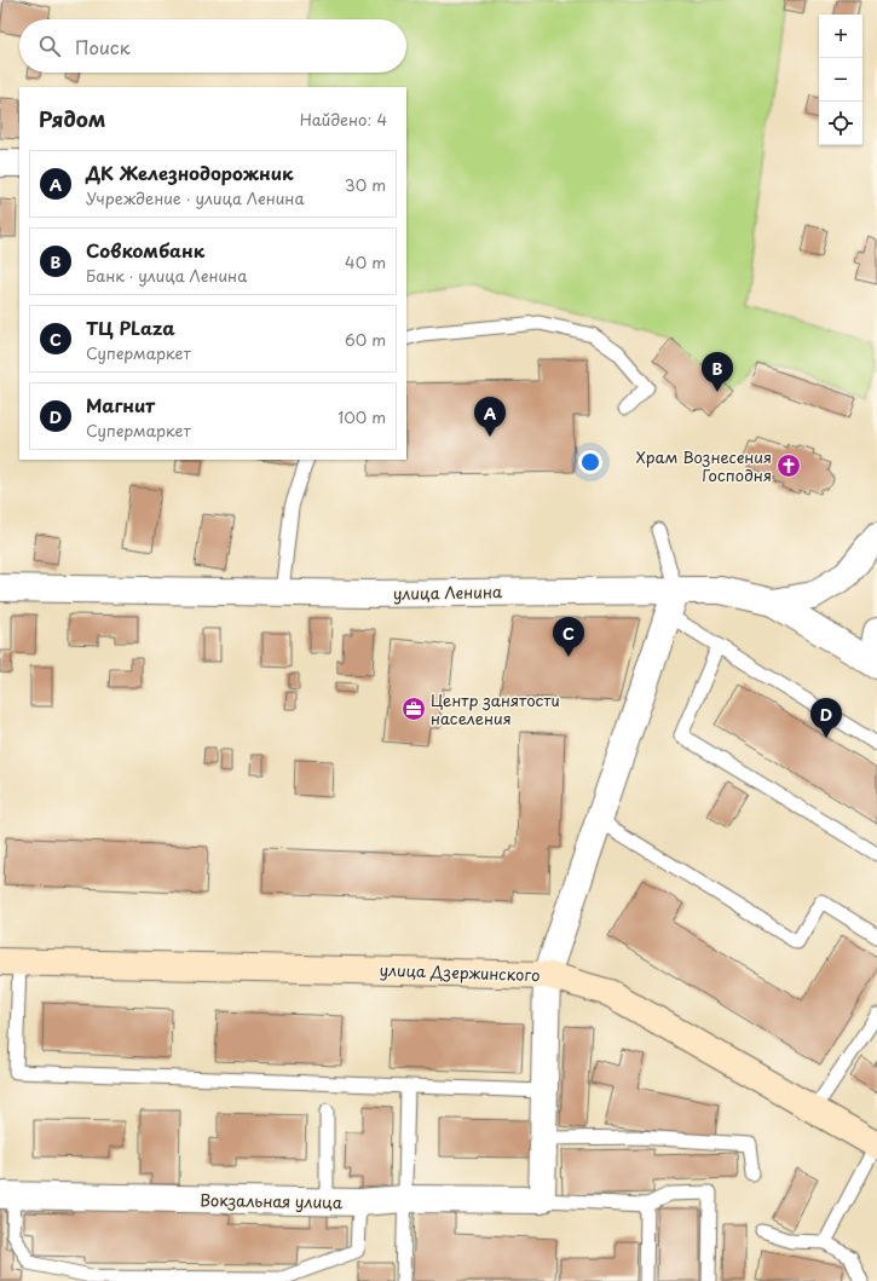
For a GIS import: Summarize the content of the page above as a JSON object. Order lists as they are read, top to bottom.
{
  "streets": {
    "main road": ["улица Дзержинского"],
    "street": ["улица Ленина", "Вокзальная улица"]
  },
  "places": {
    "church": ["Храм Вознесения Господня"],
    "office": ["Центр занятости населения"]
  },
  "page": {
    "map_buttons": ["+", "−"],
    "search": "Поиск",
    "heading": ["Рядом", "Найдено: 4"],
    "list": [
      {
        "mark": "A",
        "name": "ДК Железнодорожник",
        "note": "Учреждение · улица Ленина",
        "value": "30 m"
      },
      {
        "mark": "B",
        "name": "Совкомбанк",
        "note": "Банк · улица Ленина",
        "value": "40 m"
      },
      {
        "mark": "C",
        "name": "ТЦ PLaza",
        "note": "Супермаркет",
        "value": "60 m"
      },
      {
        "mark": "D",
        "name": "Магнит",
        "note": "Супермаркет",
        "value": "100 m"
      }
    ],
    "pins": [
      "B",
      "A",
      "C",
      "D"
    ]
  }
}
